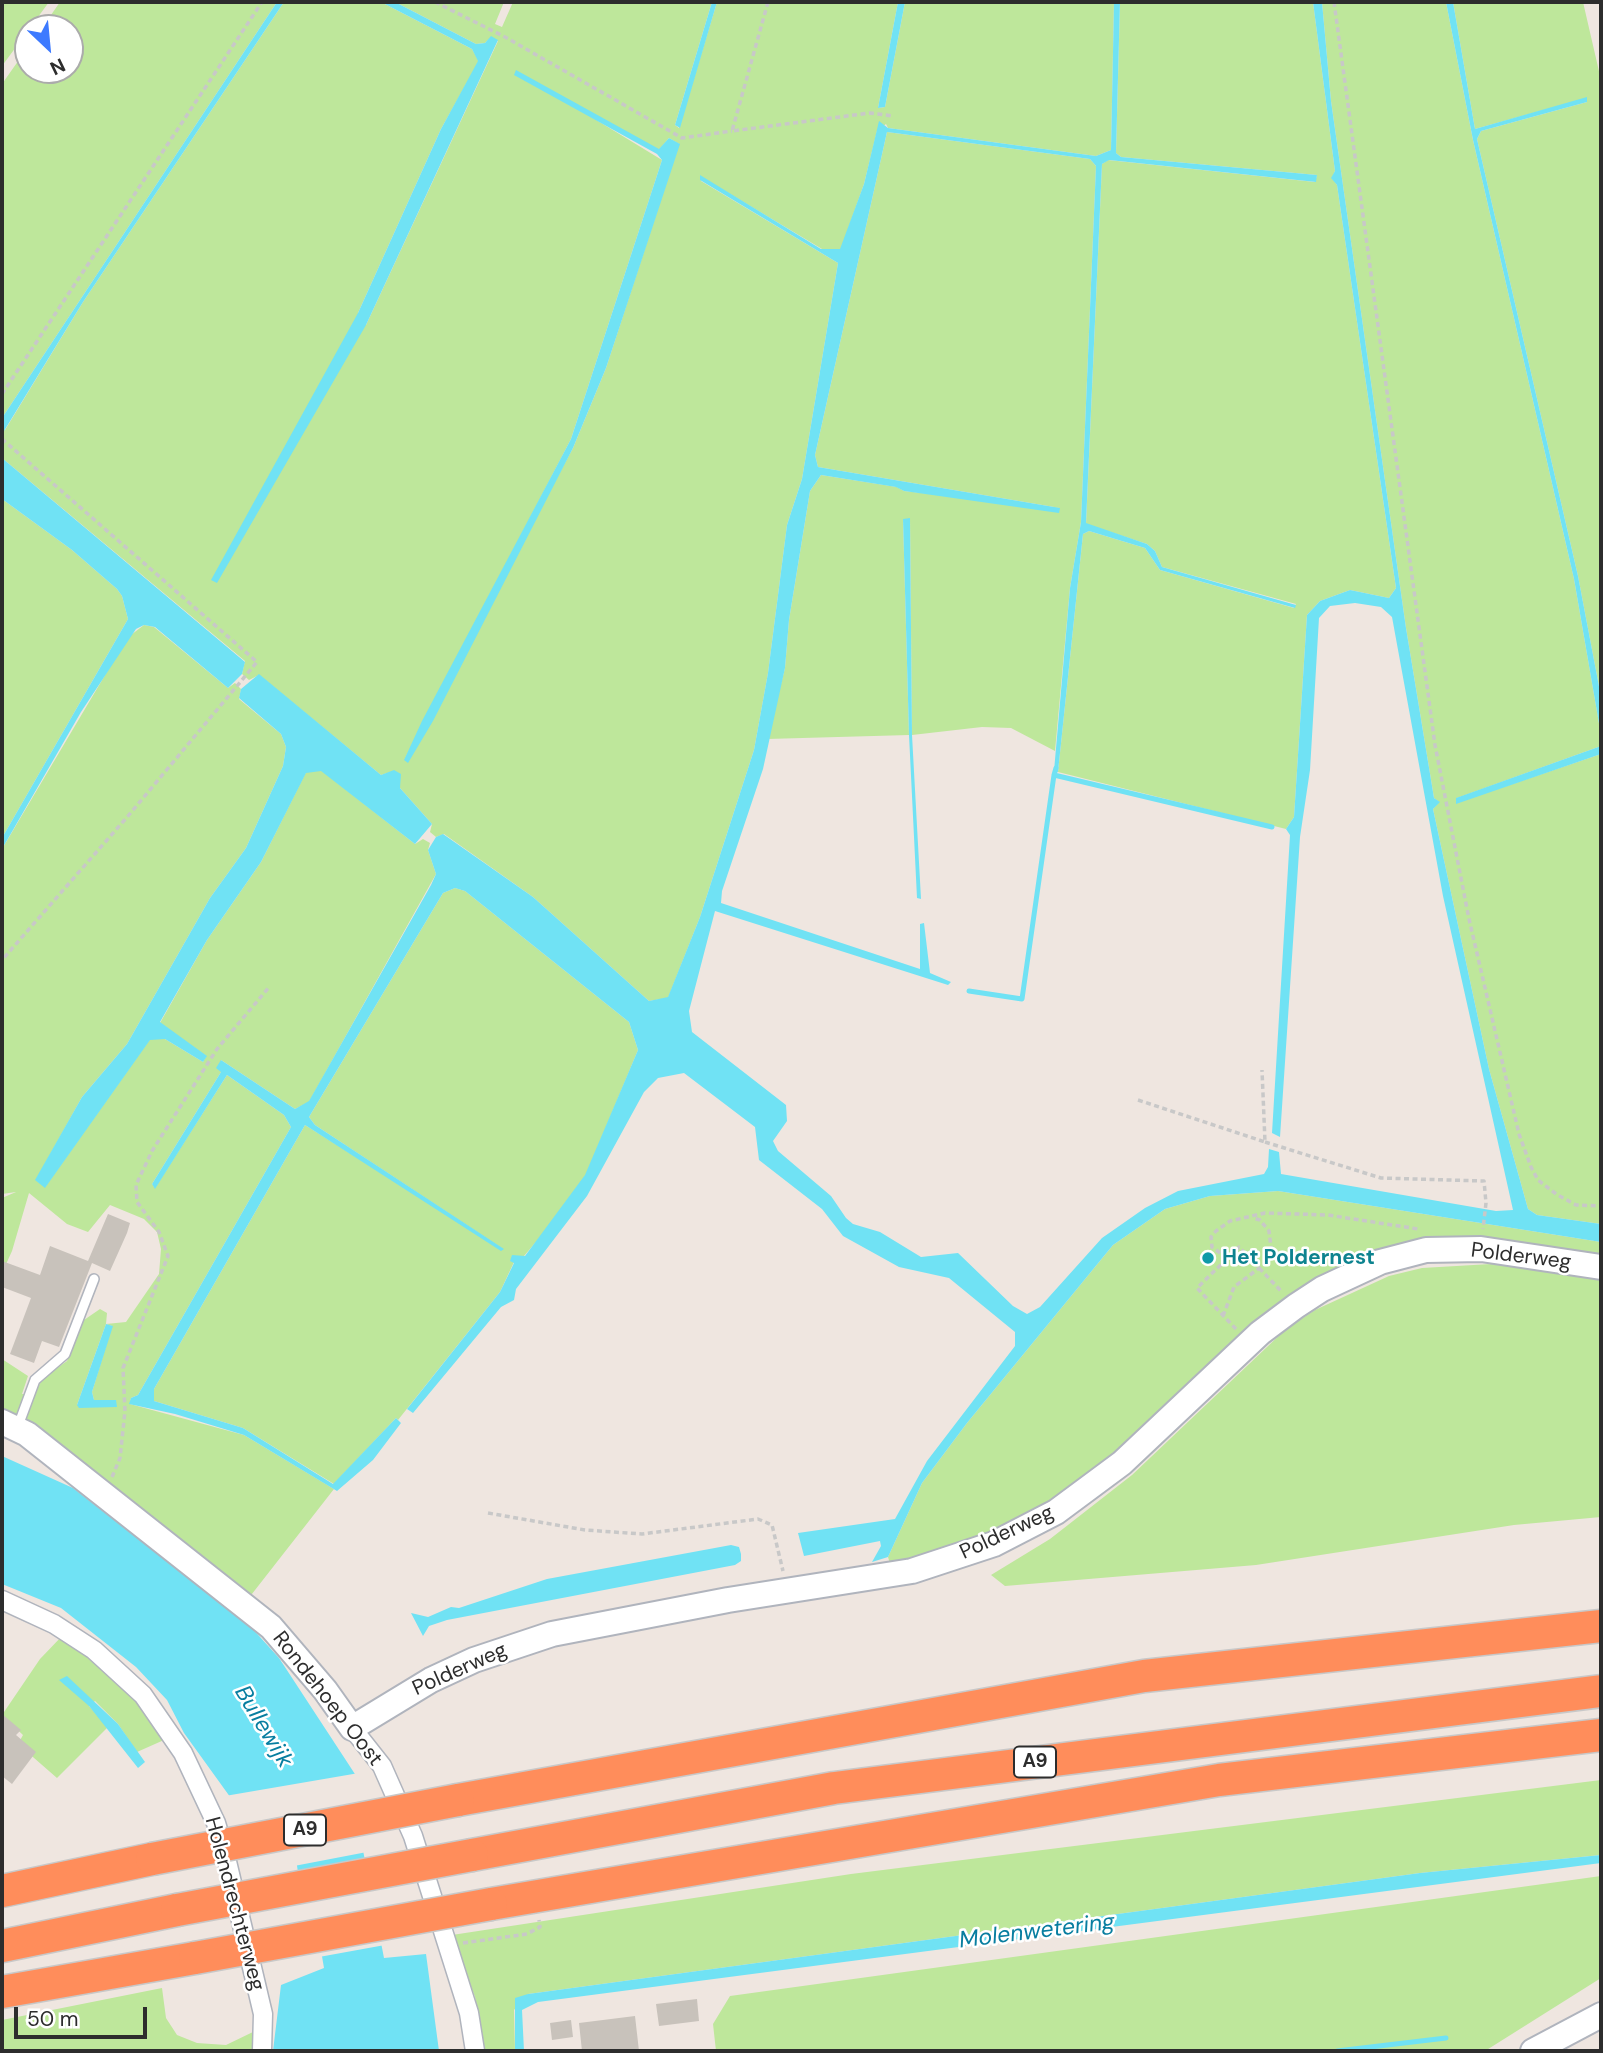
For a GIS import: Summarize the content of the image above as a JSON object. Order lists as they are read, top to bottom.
{
  "streets": {
    "highway": ["A9"],
    "street": ["Polderweg", "Rondehoep Oost", "Holendrechterweg"]
  },
  "crossings": [
    ["Polderweg", "Rondehoep Oost"]
  ],
  "water": ["Bullewijk", "Molenwetering"],
  "places": ["Het Poldernest"],
  "scale_bar": "50 m",
  "north": "bottom right"
}
